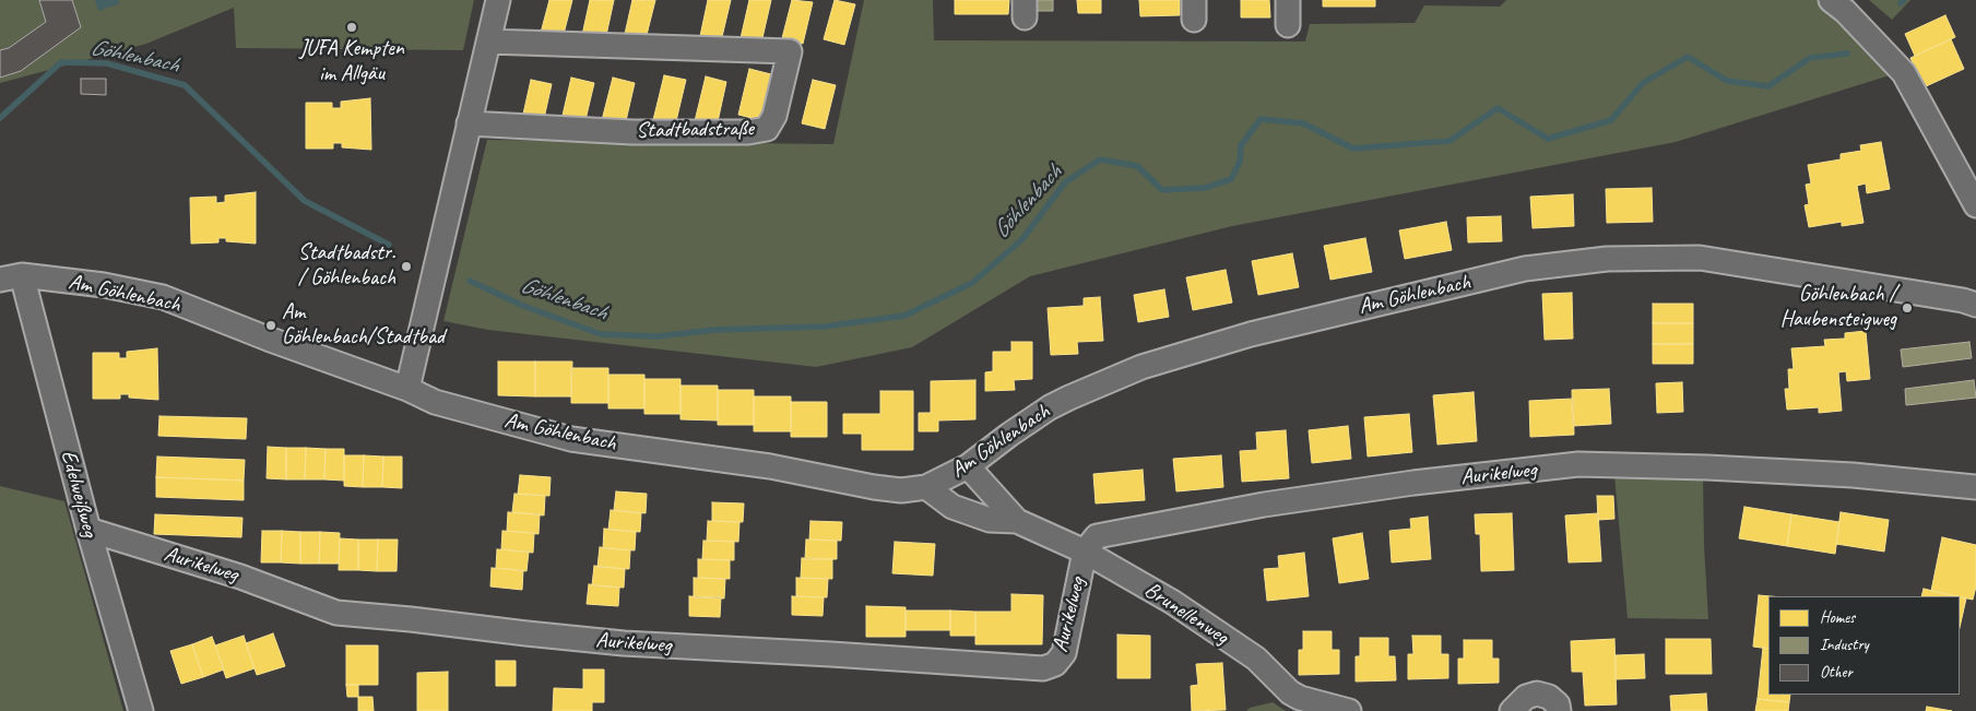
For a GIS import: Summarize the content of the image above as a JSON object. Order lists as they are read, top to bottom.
{
  "streets": {
    "street": [
      "Stadtbadstraße",
      "Am Göhlenbach",
      "Aurikelweg",
      "Edelweißweg",
      "Brunellenweg"
    ]
  },
  "crossings": [
    ["Am Göhlenbach", "Edelweißweg"],
    ["Am Göhlenbach", "Brunellenweg"],
    ["Aurikelweg", "Edelweißweg"],
    ["Aurikelweg", "Brunellenweg"]
  ],
  "water": ["Göhlenbach"],
  "places": [
    "JUFA Kempten im Allgäu",
    "Stadtbadstr. / Göhlenbach",
    "Göhlenbach / Haubensteigweg",
    "Am Göhlenbach/Stadtbad"
  ],
  "legend": ["Homes", "Industry", "Other"]
}
